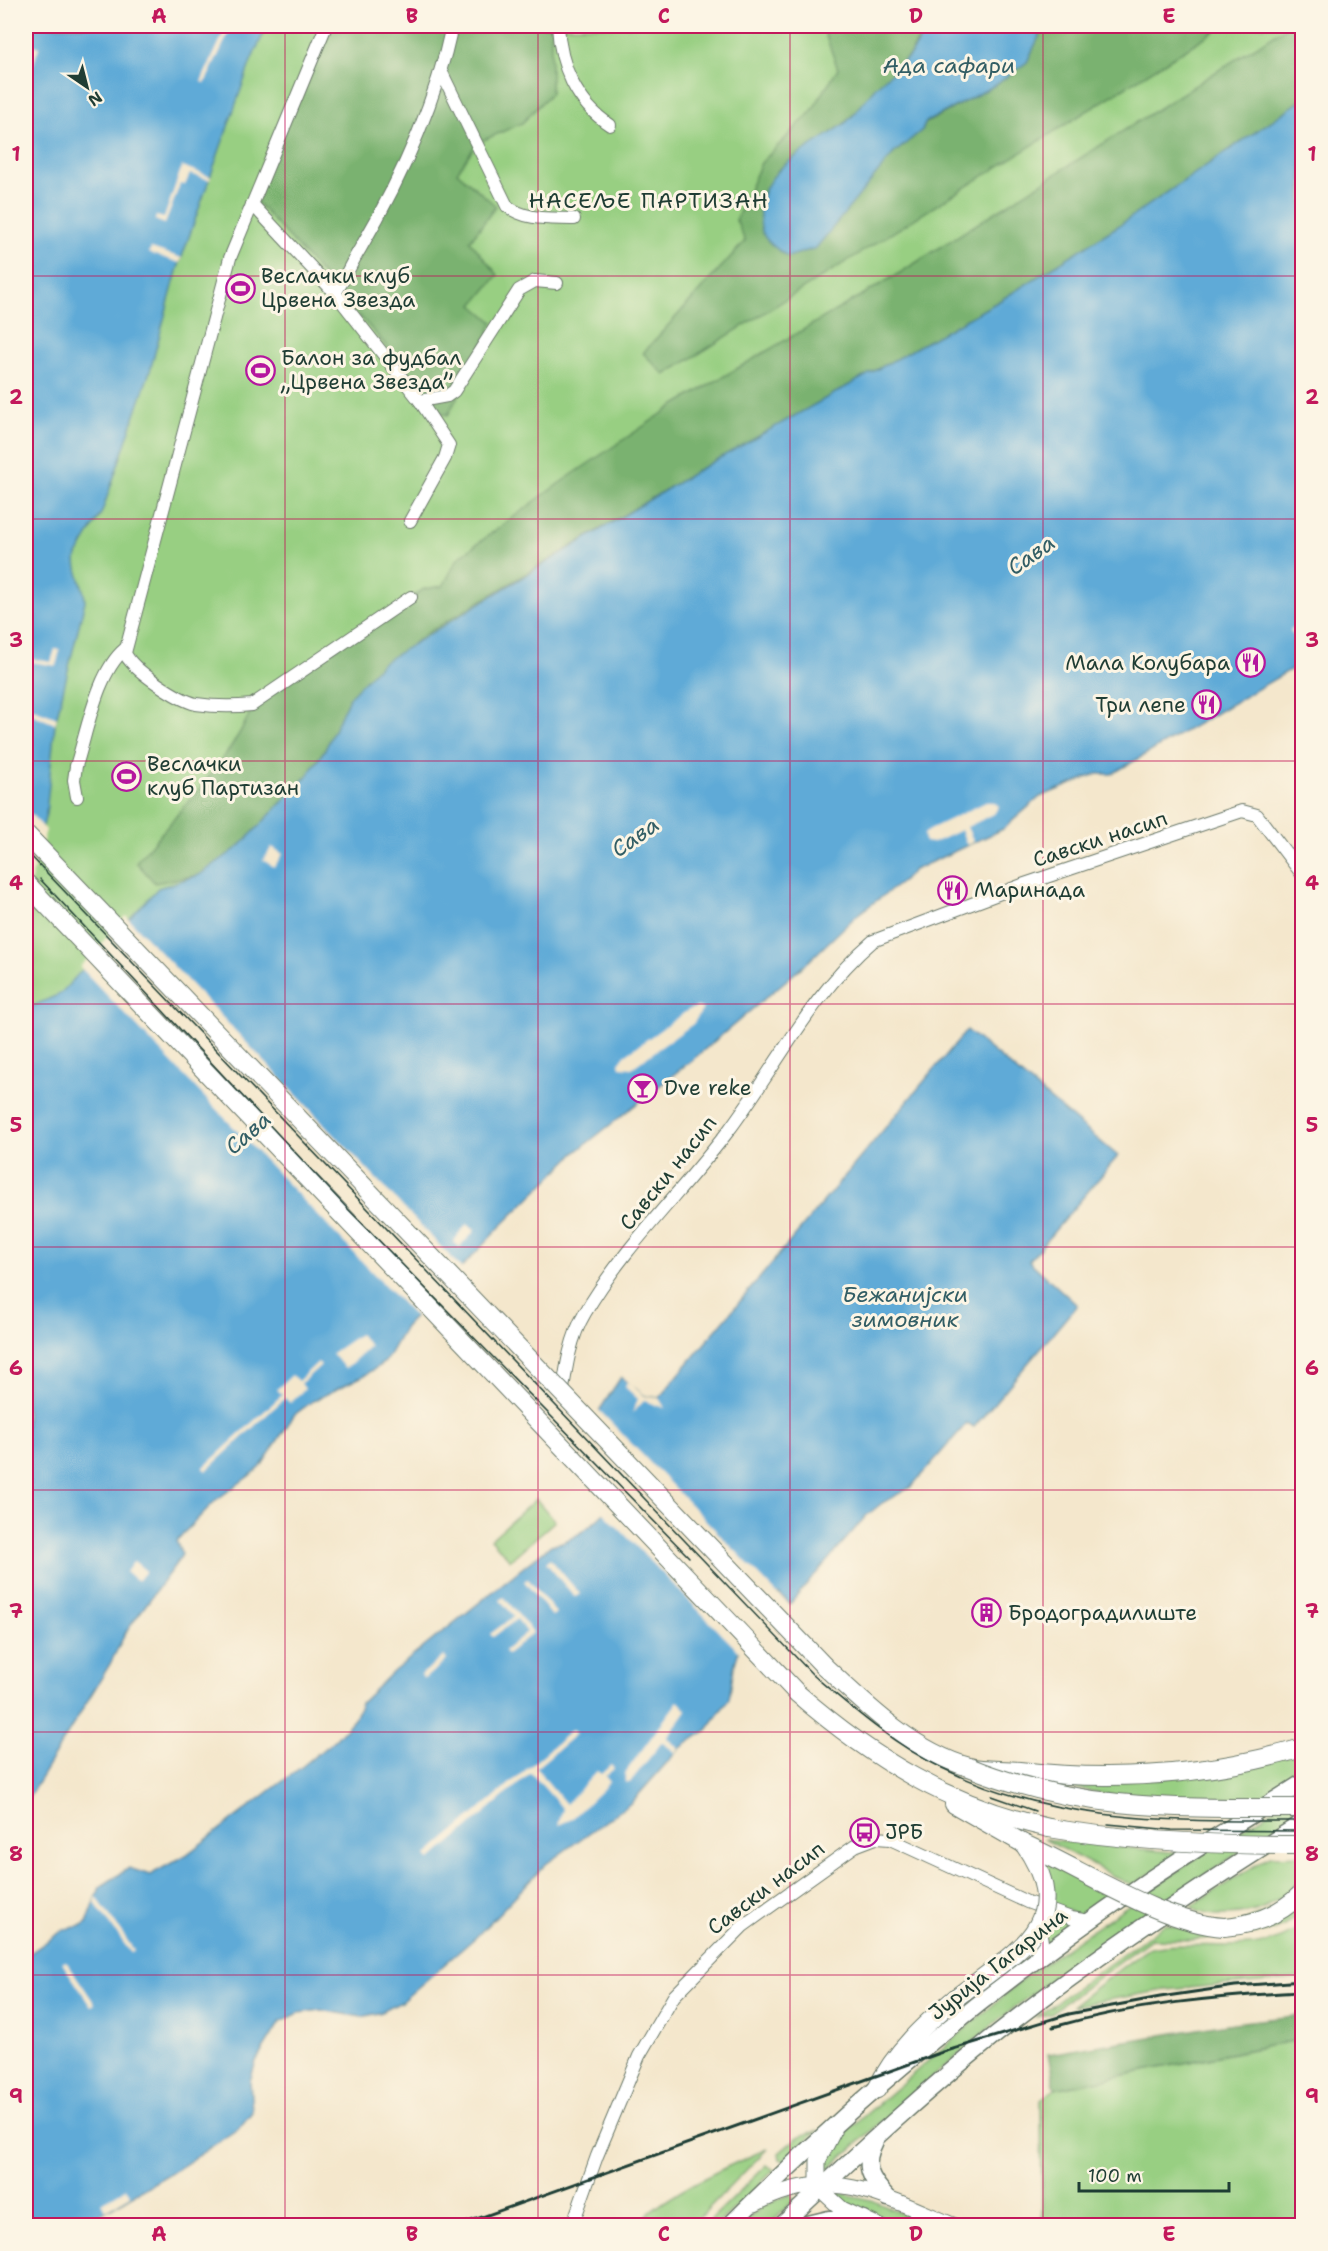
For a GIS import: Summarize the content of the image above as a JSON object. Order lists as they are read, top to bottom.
{
  "streets": {
    "main road": ["Јурија Гагарина"],
    "street": ["Савски насип"]
  },
  "crossings": [
    ["Савски насип", "Јурија Гагарина"]
  ],
  "districts": ["НАСЕЉЕ ПАРТИЗАН"],
  "water": ["Ада сафари", "Сава", "Бежанијски зимовник"],
  "places": {
    "sports": ["Веслачки клуб Црвена Звезда", "Балон за фудбал „Црвена Звезда”", "Веслачки клуб Партизан"],
    "restaurant": ["Мала Колубара", "Три лепе", "Маринада"],
    "bar": ["Dve reke"],
    "building": ["Бродоградилиште"],
    "bus stop": ["ЈРБ"]
  },
  "scale_bar": "100 m",
  "north": "bottom right",
  "grid": {
    "columns": [
      "A",
      "B",
      "C",
      "D",
      "E"
    ],
    "rows": [
      "1",
      "2",
      "3",
      "4",
      "5",
      "6",
      "7",
      "8",
      "9"
    ]
  }
}
